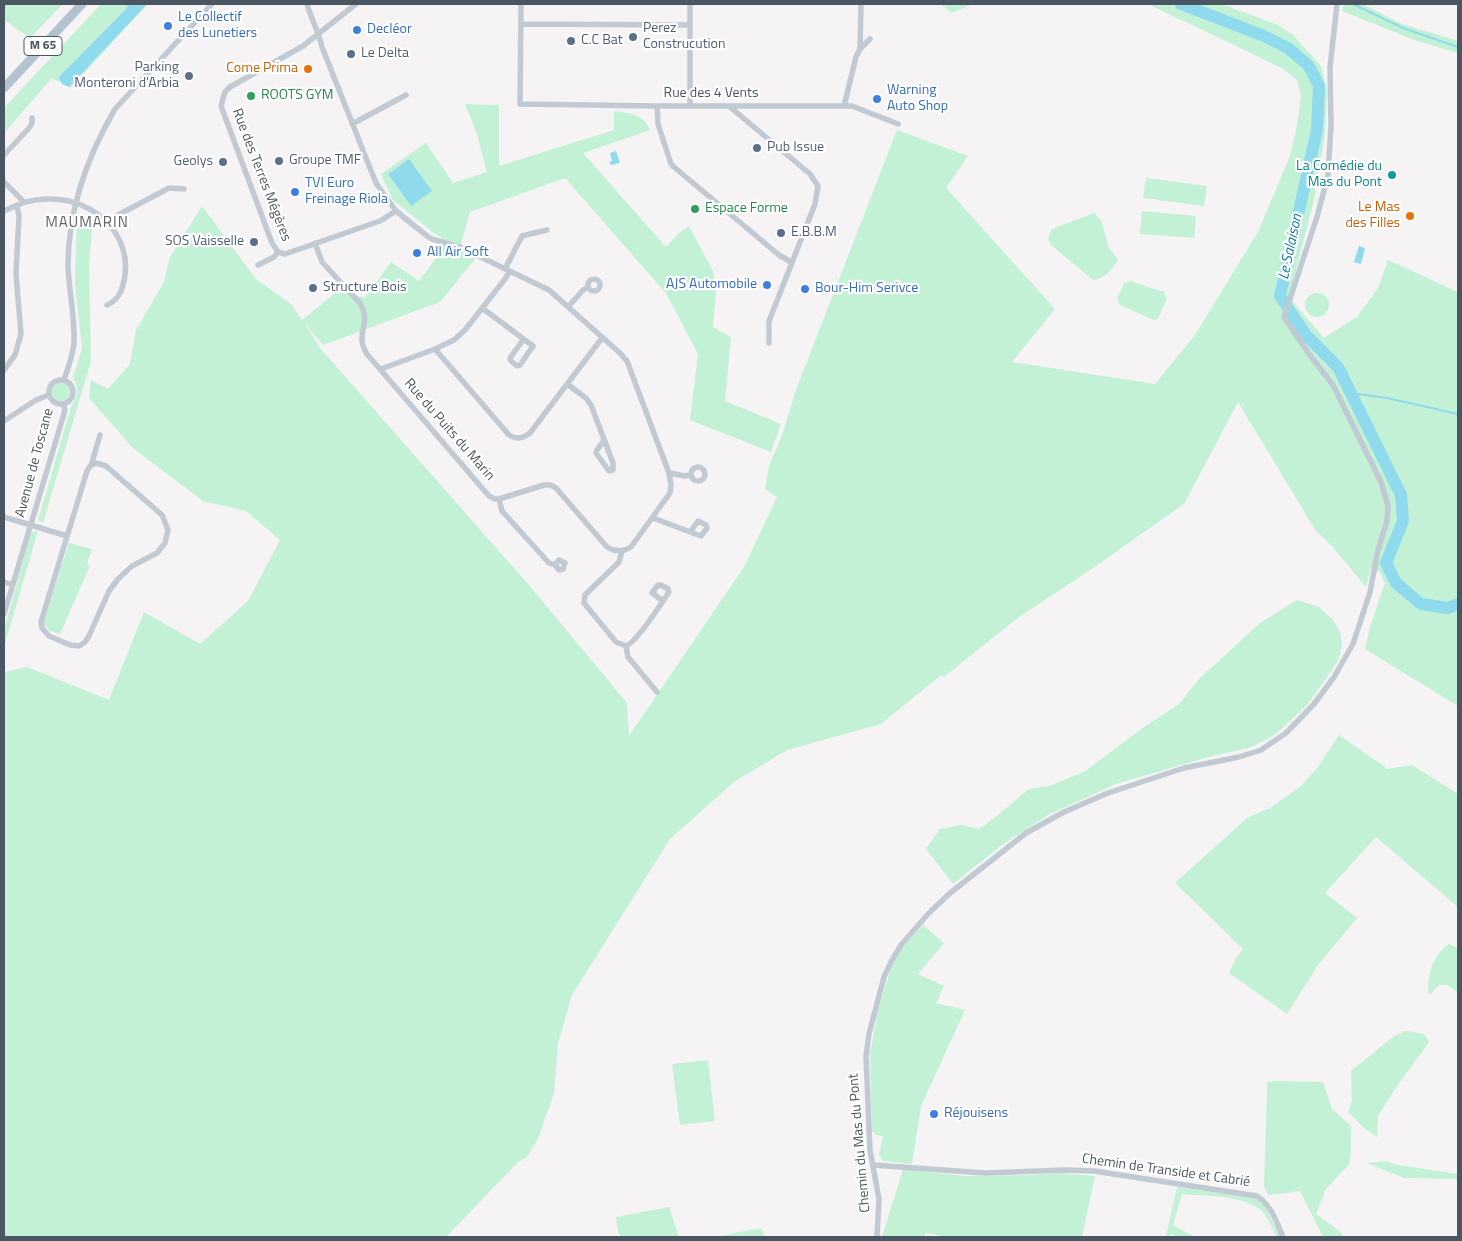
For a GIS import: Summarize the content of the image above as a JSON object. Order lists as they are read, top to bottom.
{
  "streets": {
    "main road": ["M 65"],
    "street": [
      "Rue des 4 Vents",
      "Rue des Terres Mégères",
      "Rue du Puits du Marin",
      "Avenue de Toscane",
      "Chemin du Mas du Pont",
      "Chemin de Transide et Cabrié"
    ]
  },
  "crossings": [
    ["Rue des Terres Mégères", "Rue du Puits du Marin"],
    ["Chemin du Mas du Pont", "Chemin de Transide et Cabrié"]
  ],
  "districts": ["MAUMARIN"],
  "water": ["Le Salaison"],
  "places": [
    "Le Collectif des Lunetiers",
    "Decléor",
    "Perez Construcution",
    "C.C Bat",
    "Le Delta",
    "Come Prima",
    "Parking Monteroni d'Arbia",
    "ROOTS GYM",
    "Warning Auto Shop",
    "Pub Issue",
    "Groupe TMF",
    "Geolys",
    "La Comédie du Mas du Pont",
    "TVI Euro Freinage Riola",
    "Espace Forme",
    "Le Mas des Filles",
    "E.B.B.M",
    "SOS Vaisselle",
    "All Air Soft",
    "AJS Automobile",
    "Structure Bois",
    "Bour-Him Serivce",
    "Réjouisens"
  ]
}
